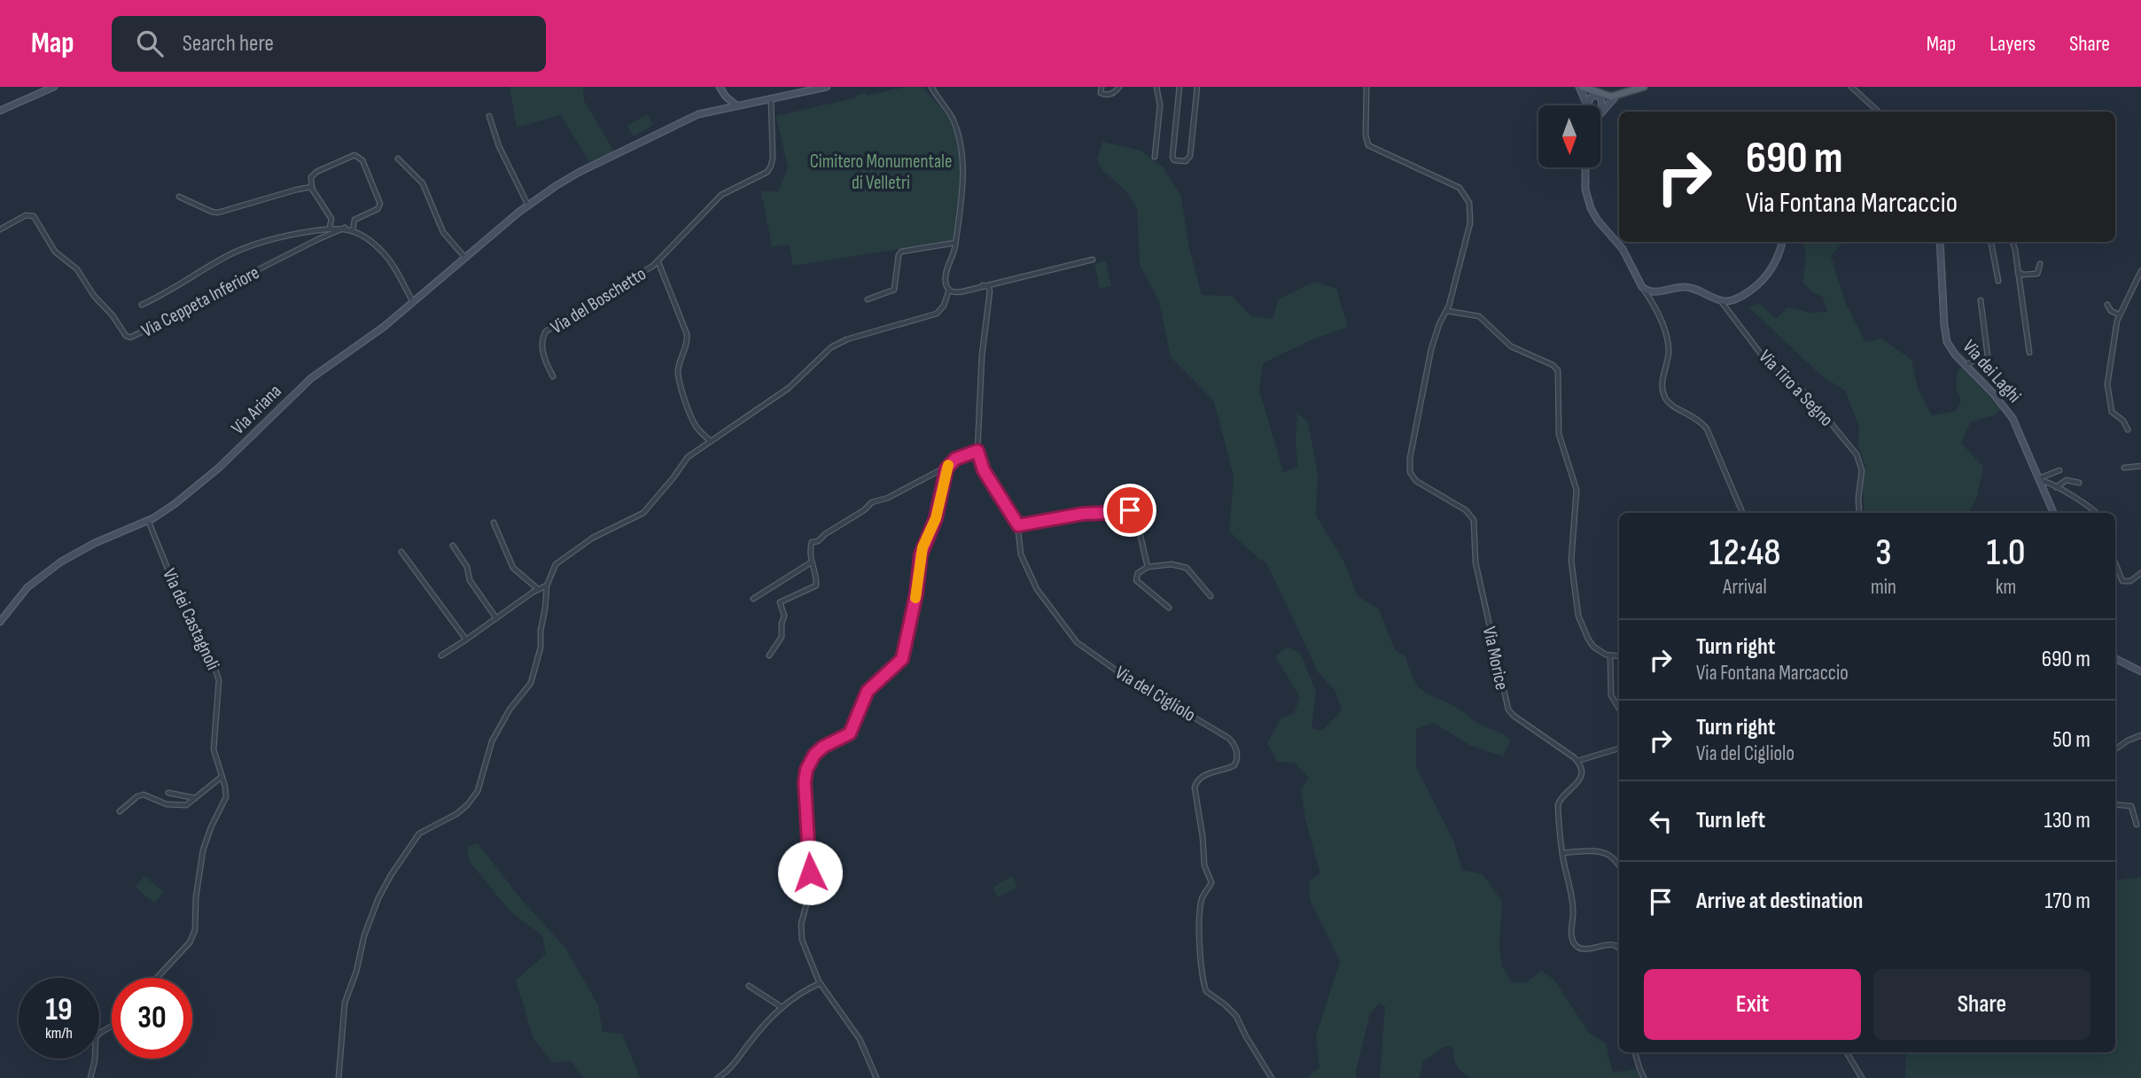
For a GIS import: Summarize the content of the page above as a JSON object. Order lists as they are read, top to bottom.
{
  "streets": {
    "main road": ["Via dei Laghi", "Via Ariana"],
    "street": [
      "Via del Boschetto",
      "Via Ceppeta Inferiore",
      "Via Tiro a Segno",
      "Via dei Castagnoli",
      "Via Morice",
      "Via del Cigliolo"
    ]
  },
  "crossings": [
    ["Via del Boschetto", "Via Ariana"],
    ["Via Ceppeta Inferiore", "Via Ariana"],
    ["Via Ariana", "Via dei Castagnoli"]
  ],
  "parks": ["Cimitero Monumentale di Velletri"],
  "north": "bottom",
  "page": {
    "header": "Map",
    "search": "Search here",
    "nav": ["Map", "Layers", "Share"],
    "turn": ["690 m", "Via Fontana Marcaccio"],
    "eta": [
      "12:48",
      "Arrival",
      "3",
      "min",
      "1.0",
      "km"
    ],
    "list": [
      {
        "name": "Turn right",
        "note": "Via Fontana Marcaccio",
        "value": "690 m"
      },
      {
        "name": "Turn right",
        "note": "Via del Cigliolo",
        "value": "50 m"
      },
      {
        "name": "Turn left",
        "value": "130 m"
      },
      {
        "name": "Arrive at destination",
        "value": "170 m"
      }
    ],
    "buttons": ["Exit", "Share"],
    "speed": "19 km/h",
    "limit": "30"
  }
}
